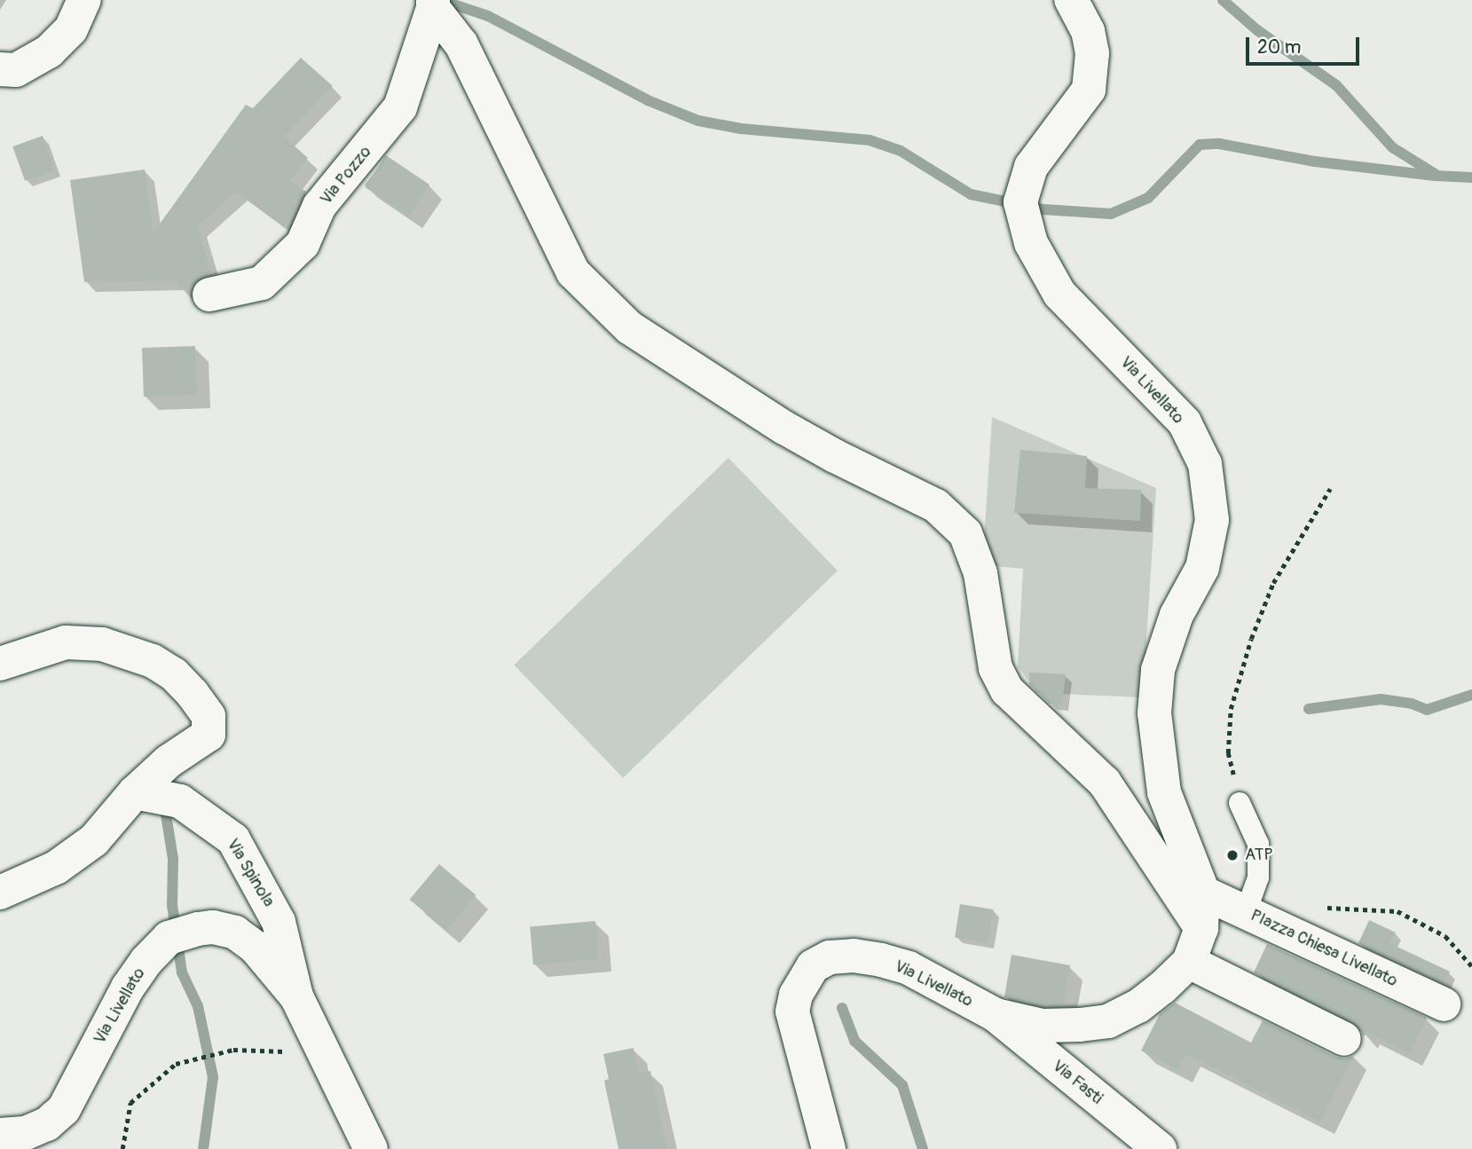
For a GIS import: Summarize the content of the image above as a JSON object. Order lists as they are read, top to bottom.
{
  "streets": {
    "street": [
      "Via Pozzo",
      "Via Livellato",
      "Via Spinola",
      "PIazza Chiesa Livellato",
      "Via Fasti"
    ]
  },
  "crossings": [
    ["Via Livellato", "Via Spinola"],
    ["Via Livellato", "PIazza Chiesa Livellato"],
    ["Via Livellato", "Via Fasti"]
  ],
  "places": ["ATP"],
  "scale_bar": "20 m"
}
